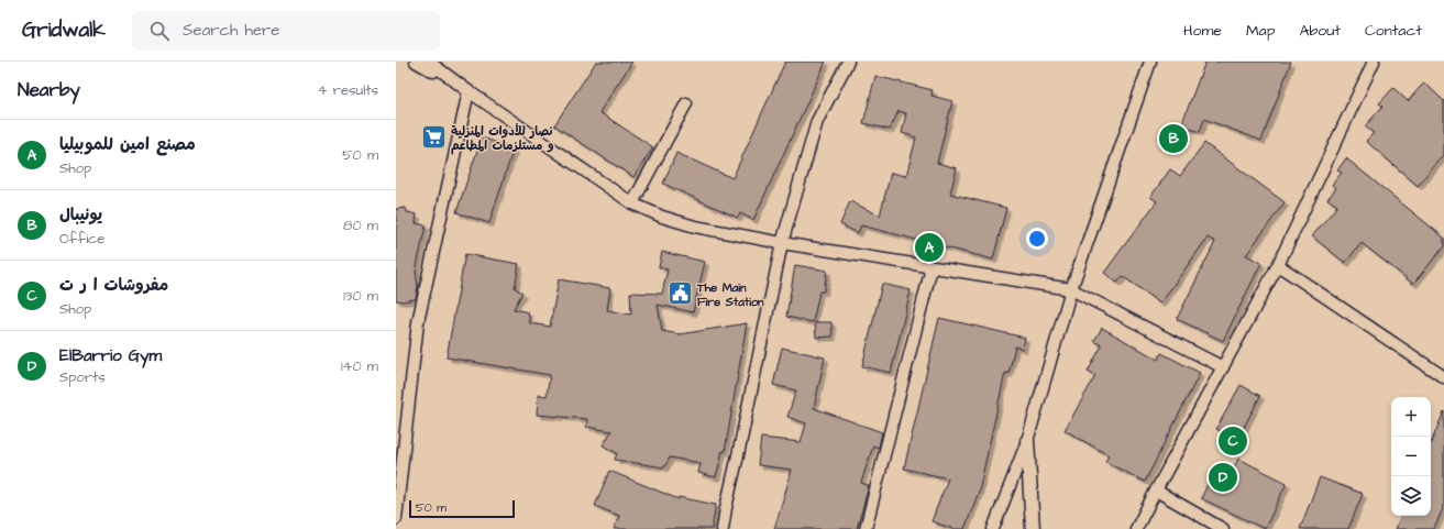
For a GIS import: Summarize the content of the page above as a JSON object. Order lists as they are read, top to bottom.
{
  "places": {
    "supermarket": ["نصار للأدوات المنزلية و مستلزمات المطاعم"],
    "public building": ["The Main Fire Station"]
  },
  "scale_bar": "50 m",
  "page": {
    "header": "Gridwalk",
    "search": "Search here",
    "nav": [
      "Home",
      "Map",
      "About",
      "Contact"
    ],
    "heading": ["Nearby", "4 results"],
    "list": [
      {
        "mark": "A",
        "name": "مصنع امين للموبيليا",
        "note": "Shop",
        "value": "50 m"
      },
      {
        "mark": "B",
        "name": "يونيبال",
        "note": "Office",
        "value": "80 m"
      },
      {
        "mark": "C",
        "name": "مفروشات ا ر ت",
        "note": "Shop",
        "value": "130 m"
      },
      {
        "mark": "D",
        "name": "ElBarrio Gym",
        "note": "Sports",
        "value": "140 m"
      }
    ],
    "pins": [
      "B",
      "A",
      "C",
      "D"
    ],
    "map_buttons": ["+", "−"],
    "scale": "50 m"
  }
}
